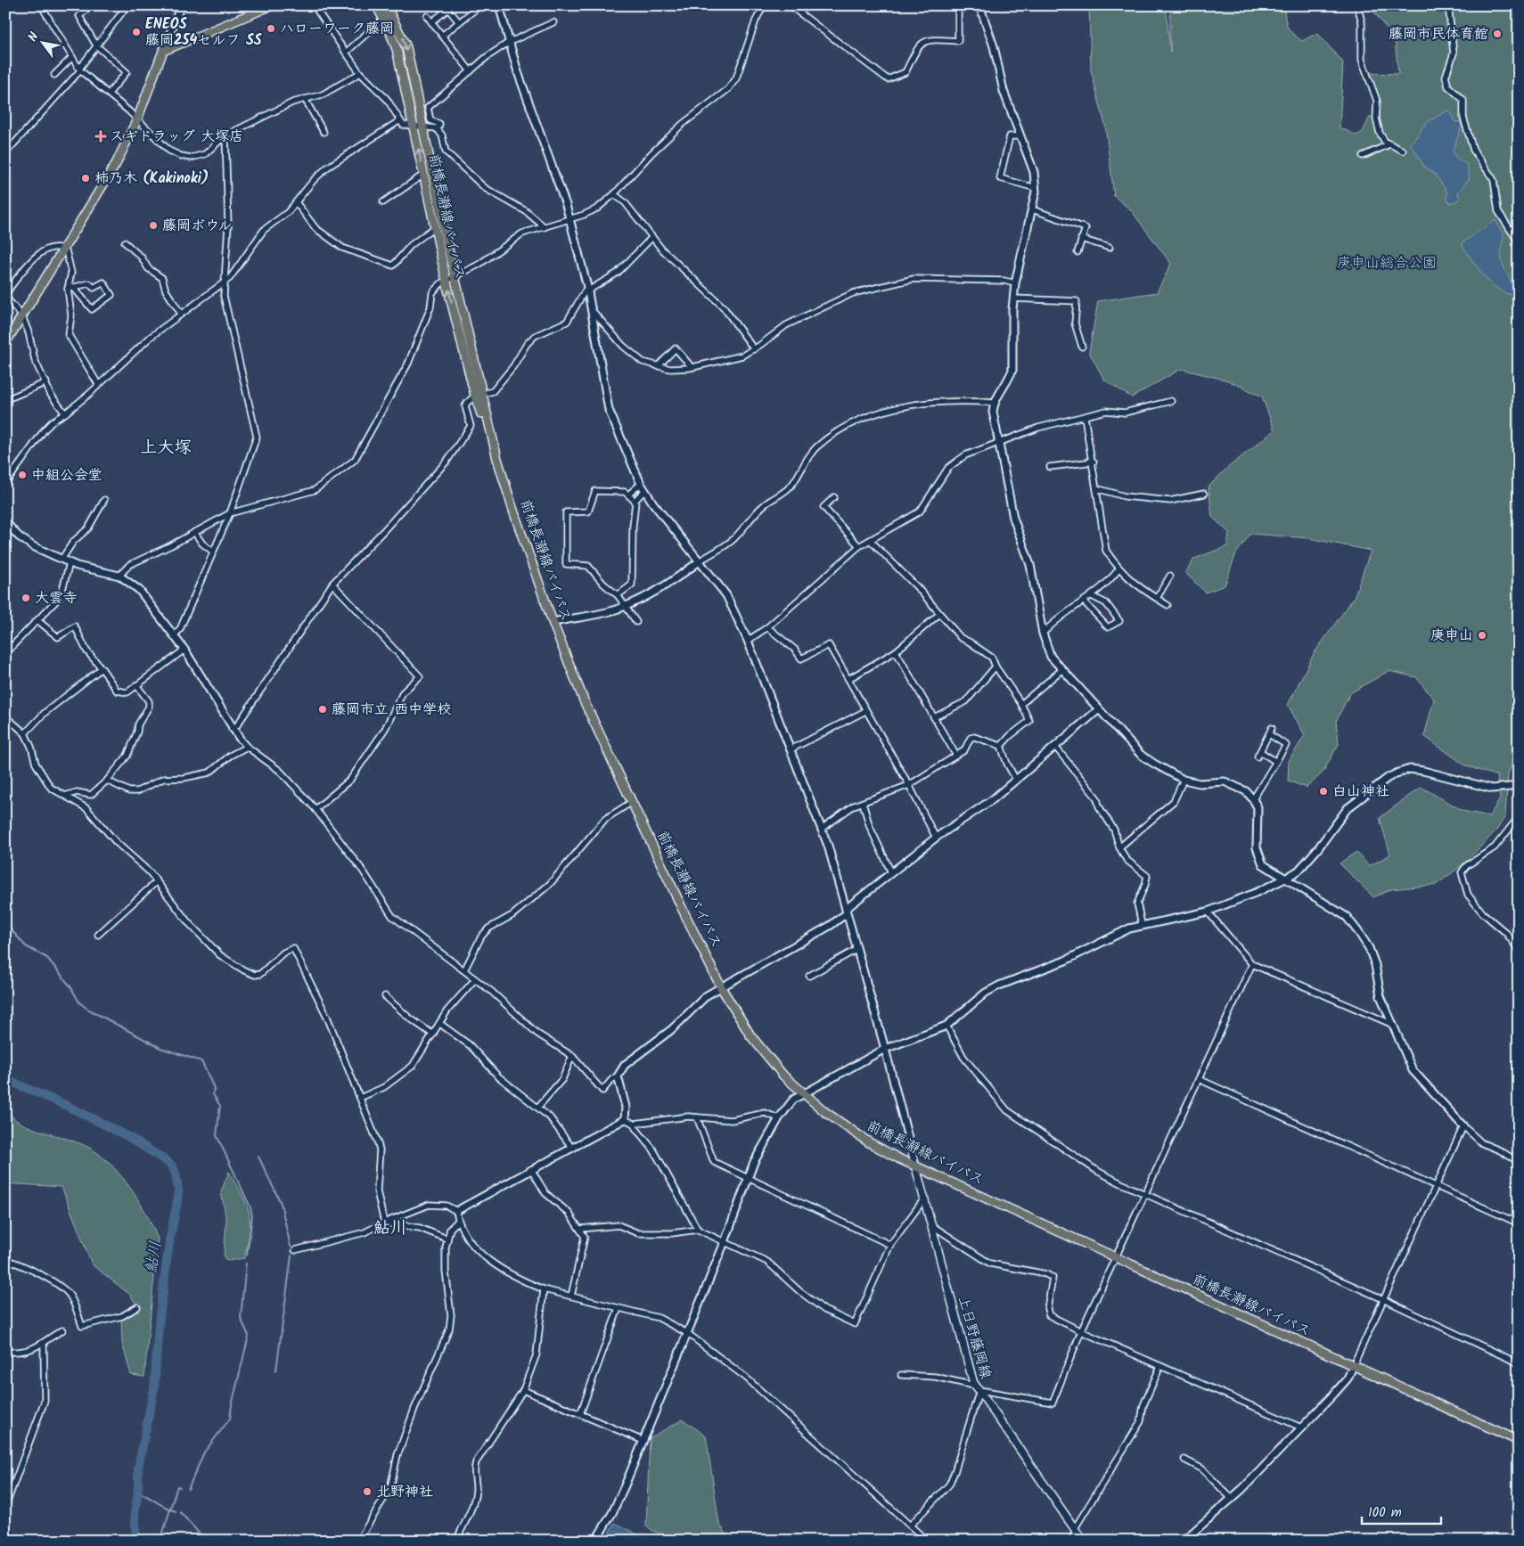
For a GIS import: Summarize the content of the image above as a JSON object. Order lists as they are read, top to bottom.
{
  "streets": {
    "main road": ["前橋長瀞線バイパス", "上日野藤岡線"]
  },
  "crossings": [
    ["前橋長瀞線バイパス", "上日野藤岡線"]
  ],
  "districts": ["上大塚", "鮎川"],
  "water": ["鮎川"],
  "parks": ["庚申山総合公園"],
  "places": {
    "other": [
      "ハローワーク藤岡",
      "ENEOS 藤岡254セルフ SS",
      "藤岡市民体育館",
      "柿乃木 (Kakinoki)",
      "藤岡ボウル",
      "中組公会堂",
      "大雲寺",
      "庚申山",
      "藤岡市立 西中学校",
      "白山神社",
      "北野神社"
    ],
    "health": ["スギドラッグ 大塚店"]
  },
  "scale_bar": "100 m",
  "north": "top left"
}
